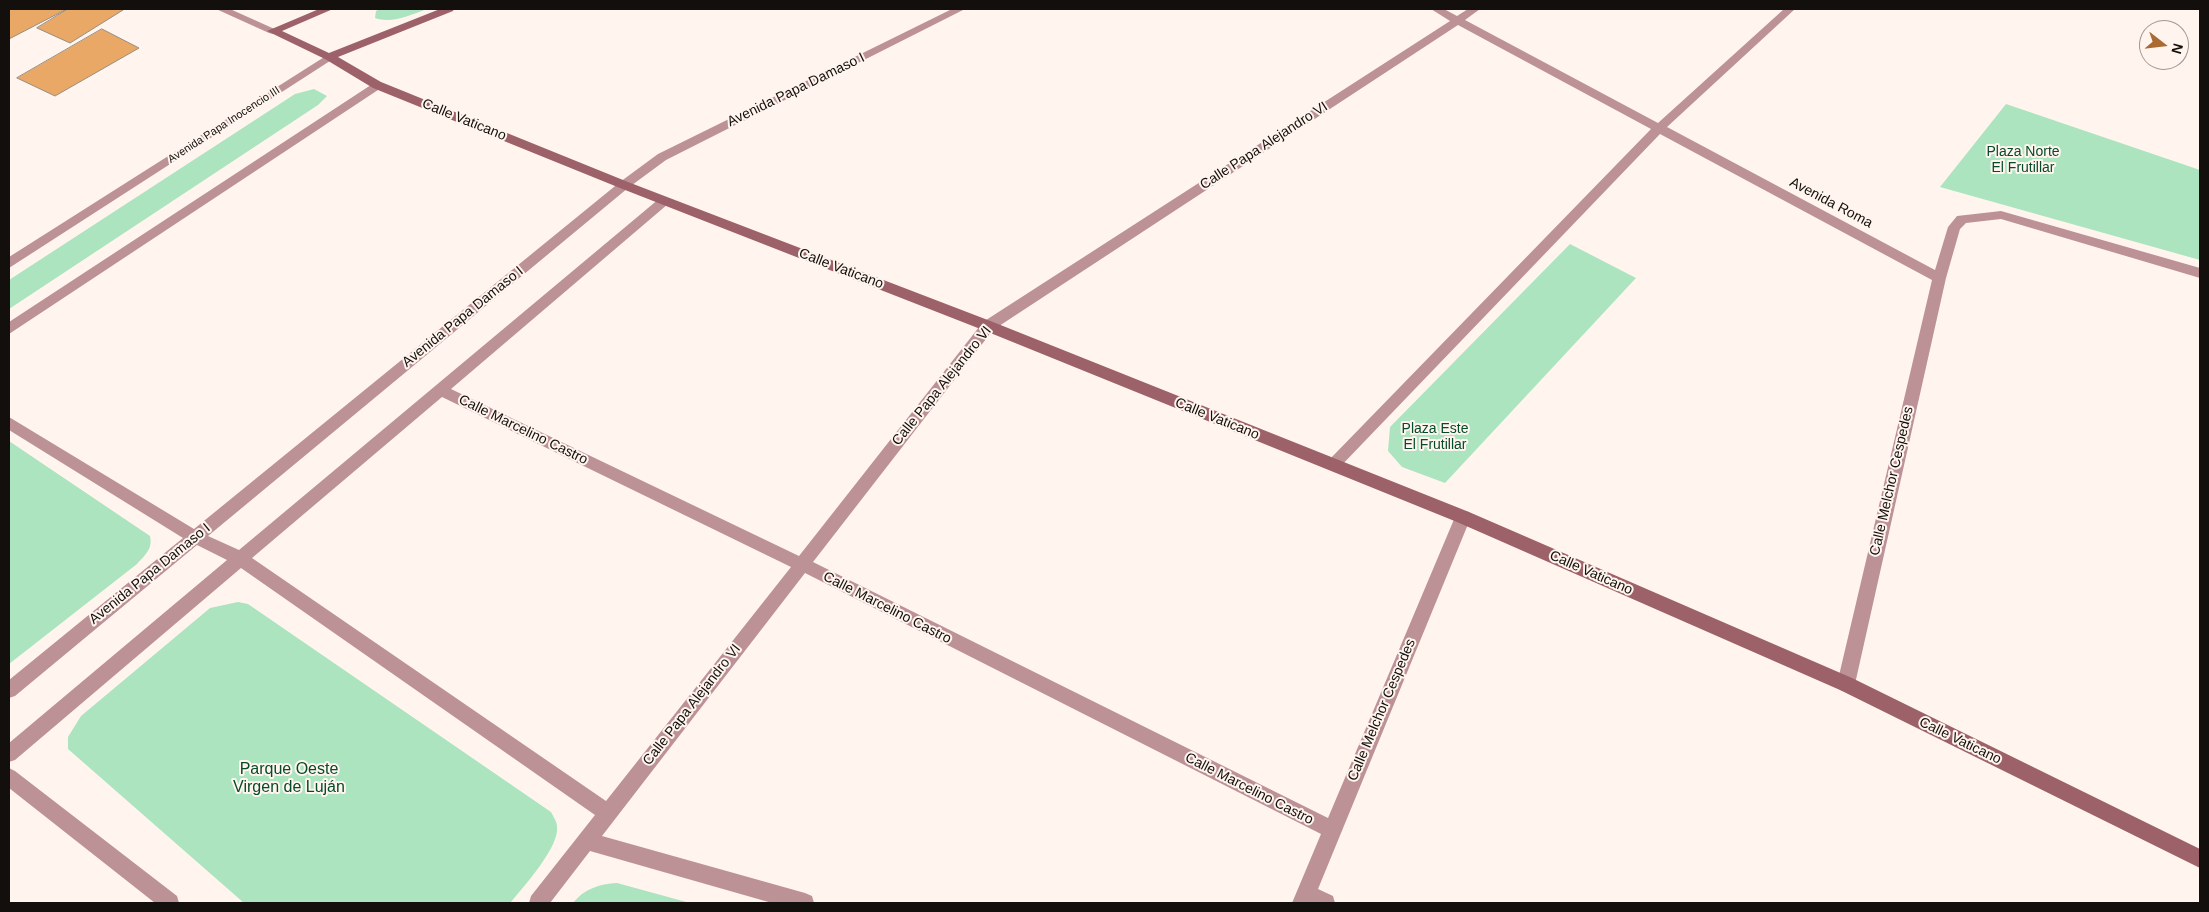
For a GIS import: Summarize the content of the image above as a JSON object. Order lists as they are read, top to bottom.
{
  "streets": {
    "street": [
      "Avenida Papa Damaso I",
      "Calle Vaticano",
      "Avenida Papa Inocencio III",
      "Calle Papa Alejandro VI",
      "Avenida Roma",
      "Calle Marcelino Castro",
      "Calle Melchor Cespedes"
    ]
  },
  "crossings": [
    ["Avenida Papa Damaso I", "Calle Vaticano"],
    ["Calle Vaticano", "Avenida Papa Inocencio III"],
    ["Calle Vaticano", "Calle Papa Alejandro VI"],
    ["Calle Vaticano", "Calle Melchor Cespedes"],
    ["Calle Papa Alejandro VI", "Avenida Roma"],
    ["Calle Papa Alejandro VI", "Calle Marcelino Castro"],
    ["Avenida Roma", "Calle Melchor Cespedes"],
    ["Calle Marcelino Castro", "Calle Melchor Cespedes"]
  ],
  "parks": ["Plaza Norte El Frutillar", "Plaza Este El Frutillar", "Parque Oeste Virgen de Luján"],
  "north": "right"
}
